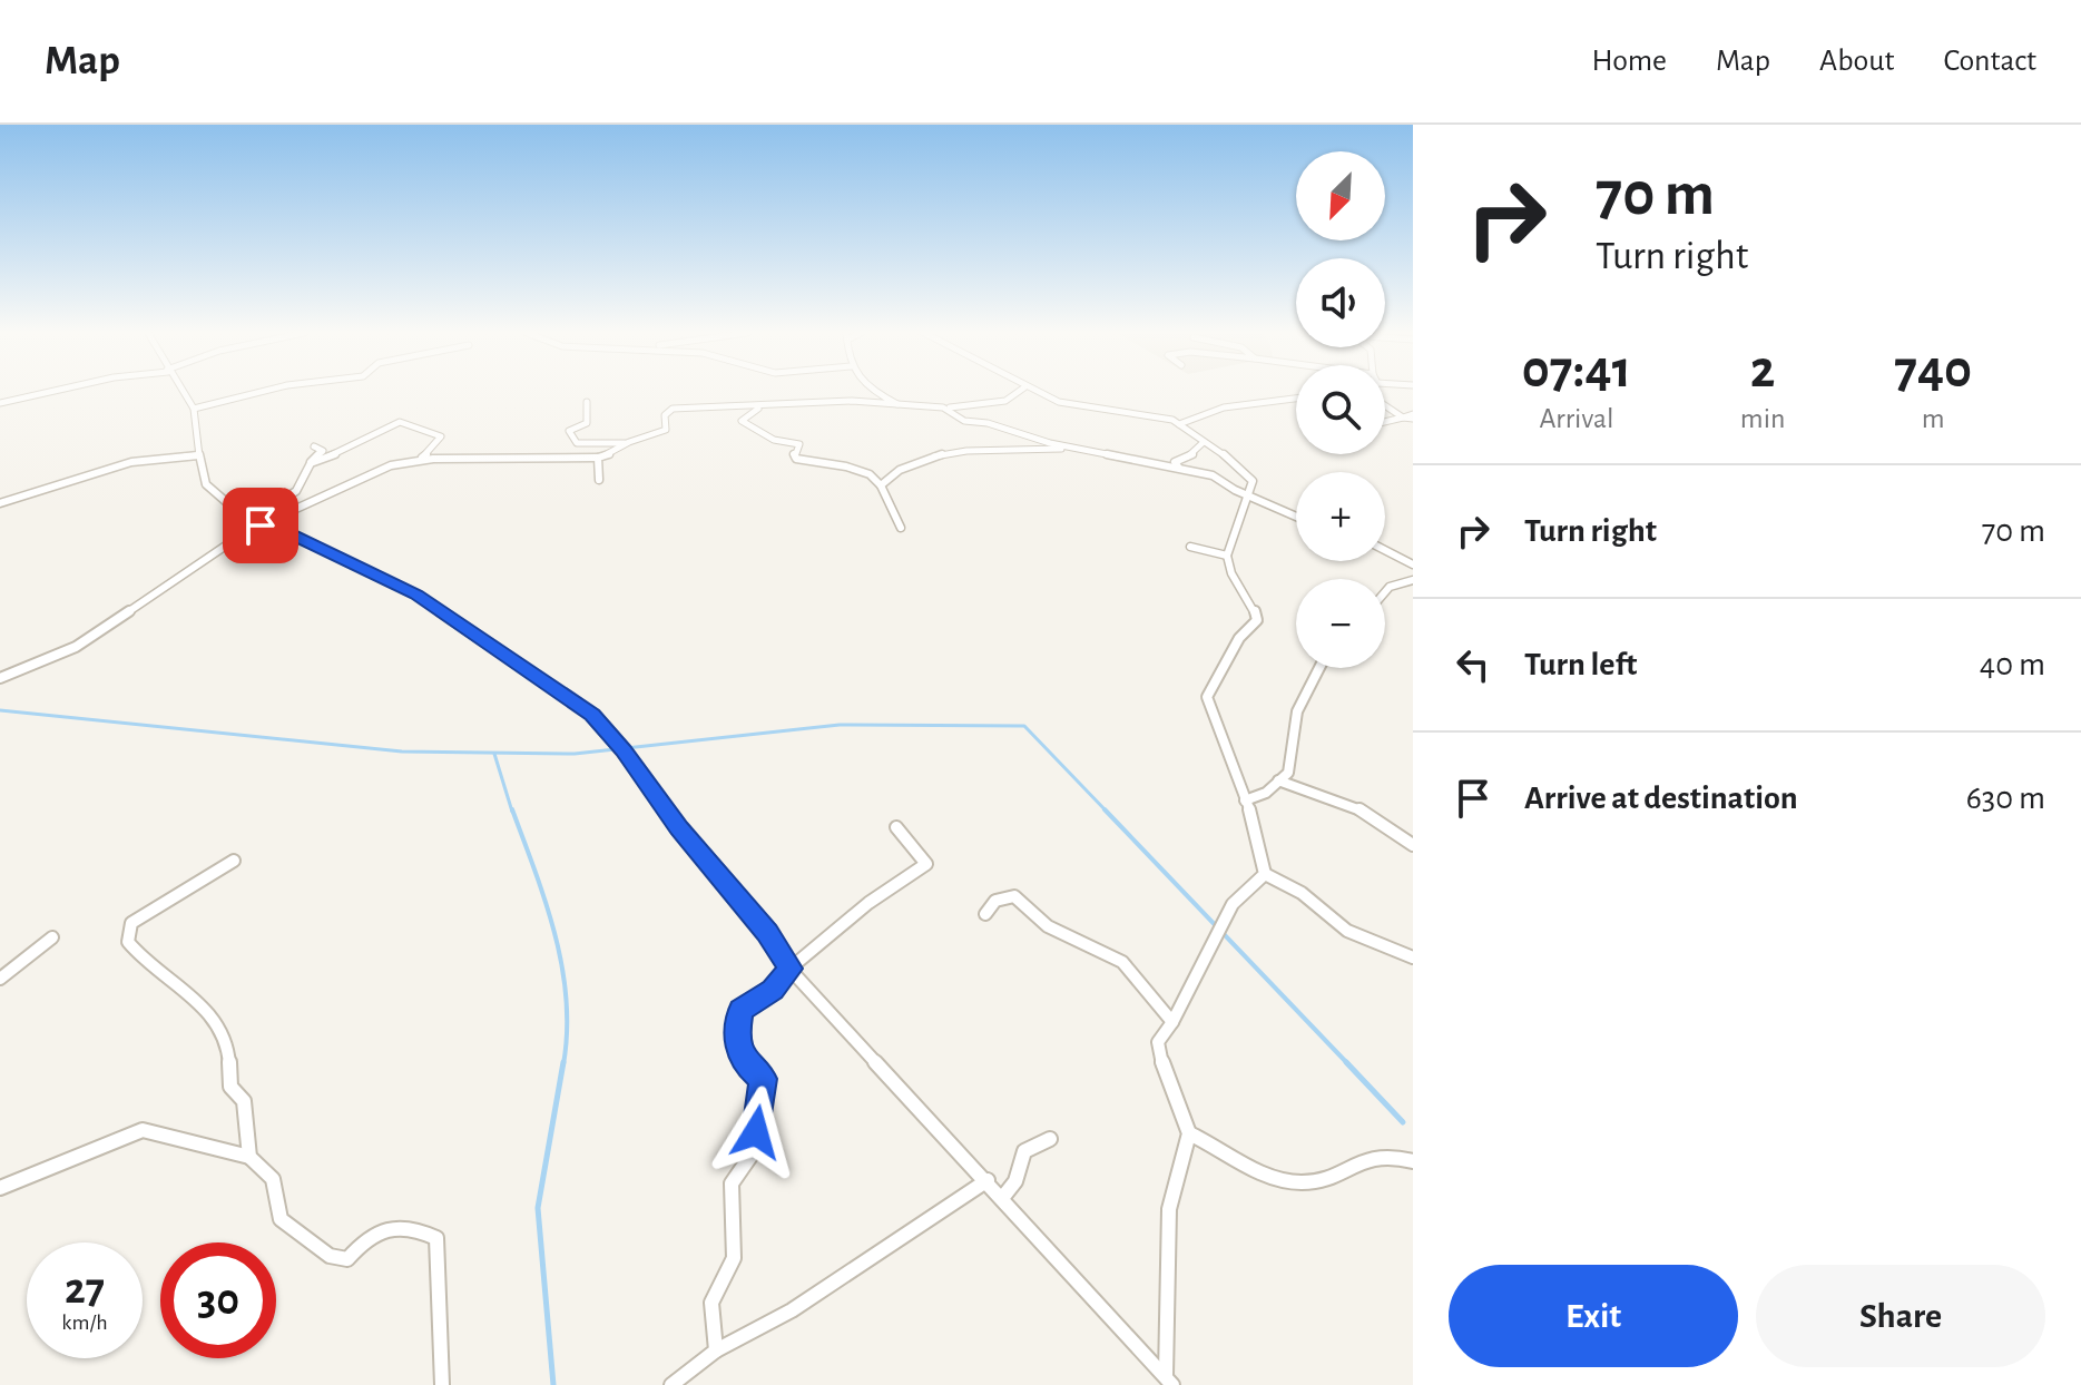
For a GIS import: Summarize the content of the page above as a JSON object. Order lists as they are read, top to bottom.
{
  "north": "bottom left",
  "page": {
    "header": "Map",
    "nav": [
      "Home",
      "Map",
      "About",
      "Contact"
    ],
    "turn": ["70 m", "Turn right"],
    "map_buttons": ["+", "−"],
    "eta": [
      "07:41",
      "Arrival",
      "2",
      "min",
      "740",
      "m"
    ],
    "list": [
      {
        "name": "Turn right",
        "value": "70 m"
      },
      {
        "name": "Turn left",
        "value": "40 m"
      },
      {
        "name": "Arrive at destination",
        "value": "630 m"
      }
    ],
    "speed": "27 km/h",
    "limit": "30",
    "buttons": ["Exit", "Share"]
  }
}
